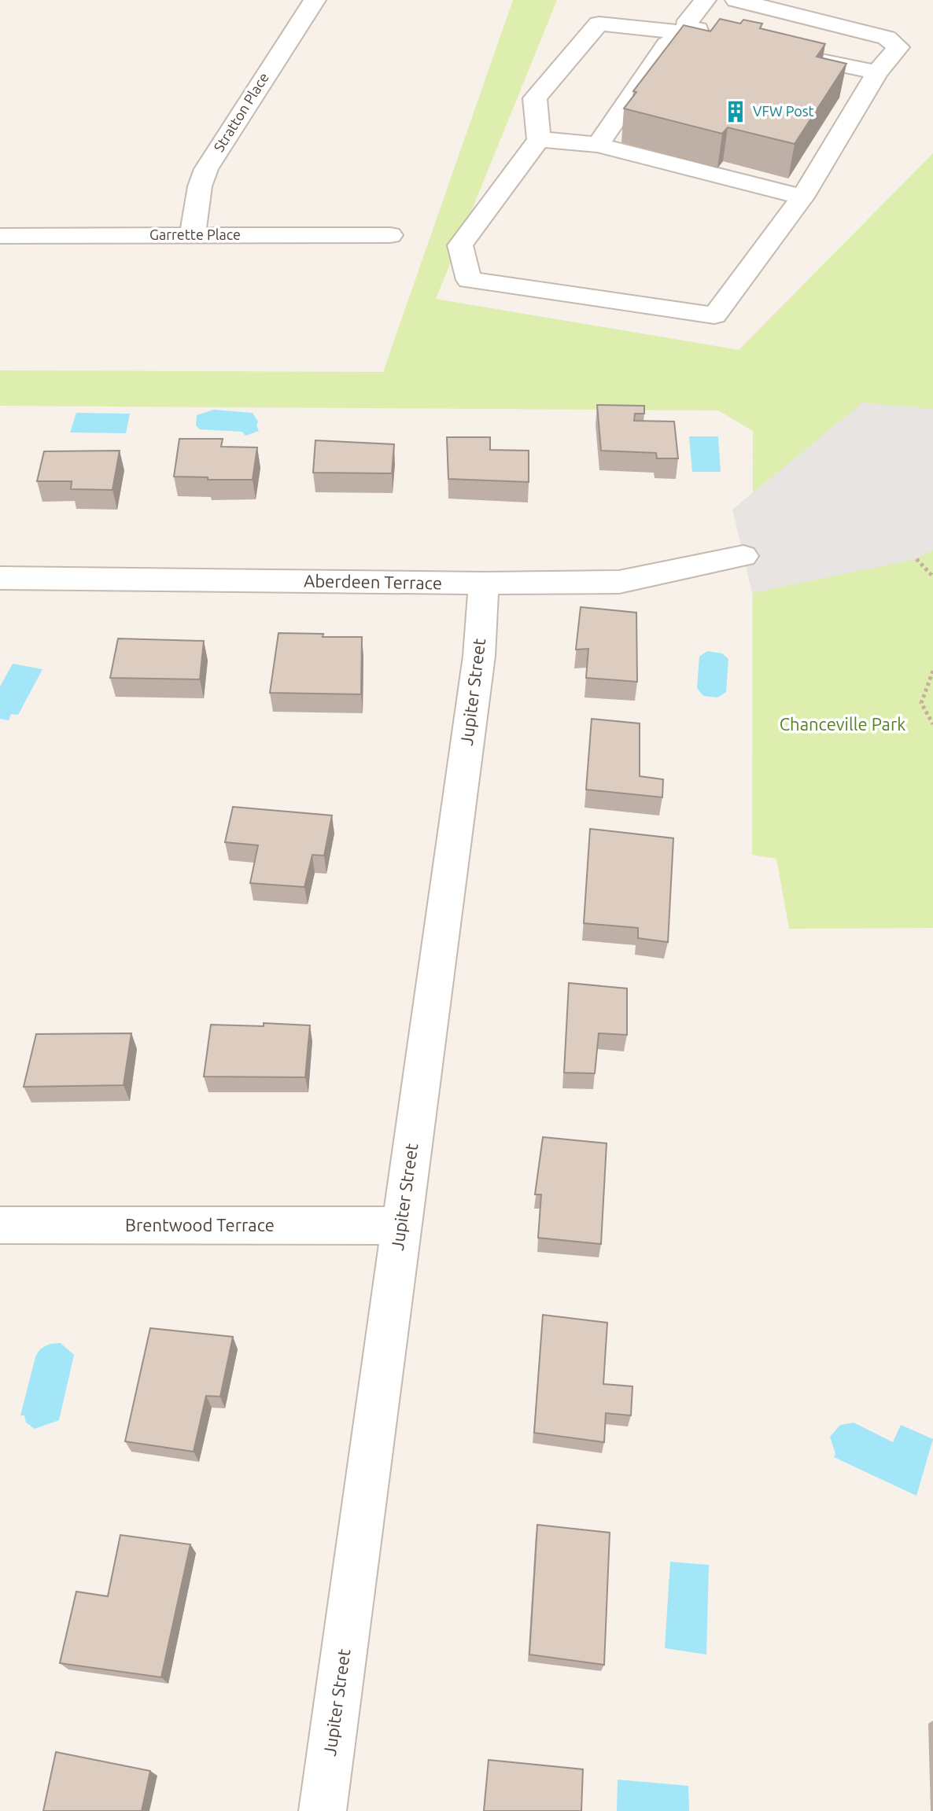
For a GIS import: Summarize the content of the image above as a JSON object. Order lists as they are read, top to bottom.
{
  "streets": {
    "street": [
      "Stratton Place",
      "Garrette Place",
      "Aberdeen Terrace",
      "Jupiter Street",
      "Brentwood Terrace"
    ]
  },
  "crossings": [
    ["Stratton Place", "Garrette Place"],
    ["Aberdeen Terrace", "Jupiter Street"],
    ["Jupiter Street", "Brentwood Terrace"]
  ],
  "parks": ["Chanceville Park"],
  "places": {
    "building": ["VFW Post"]
  }
}
